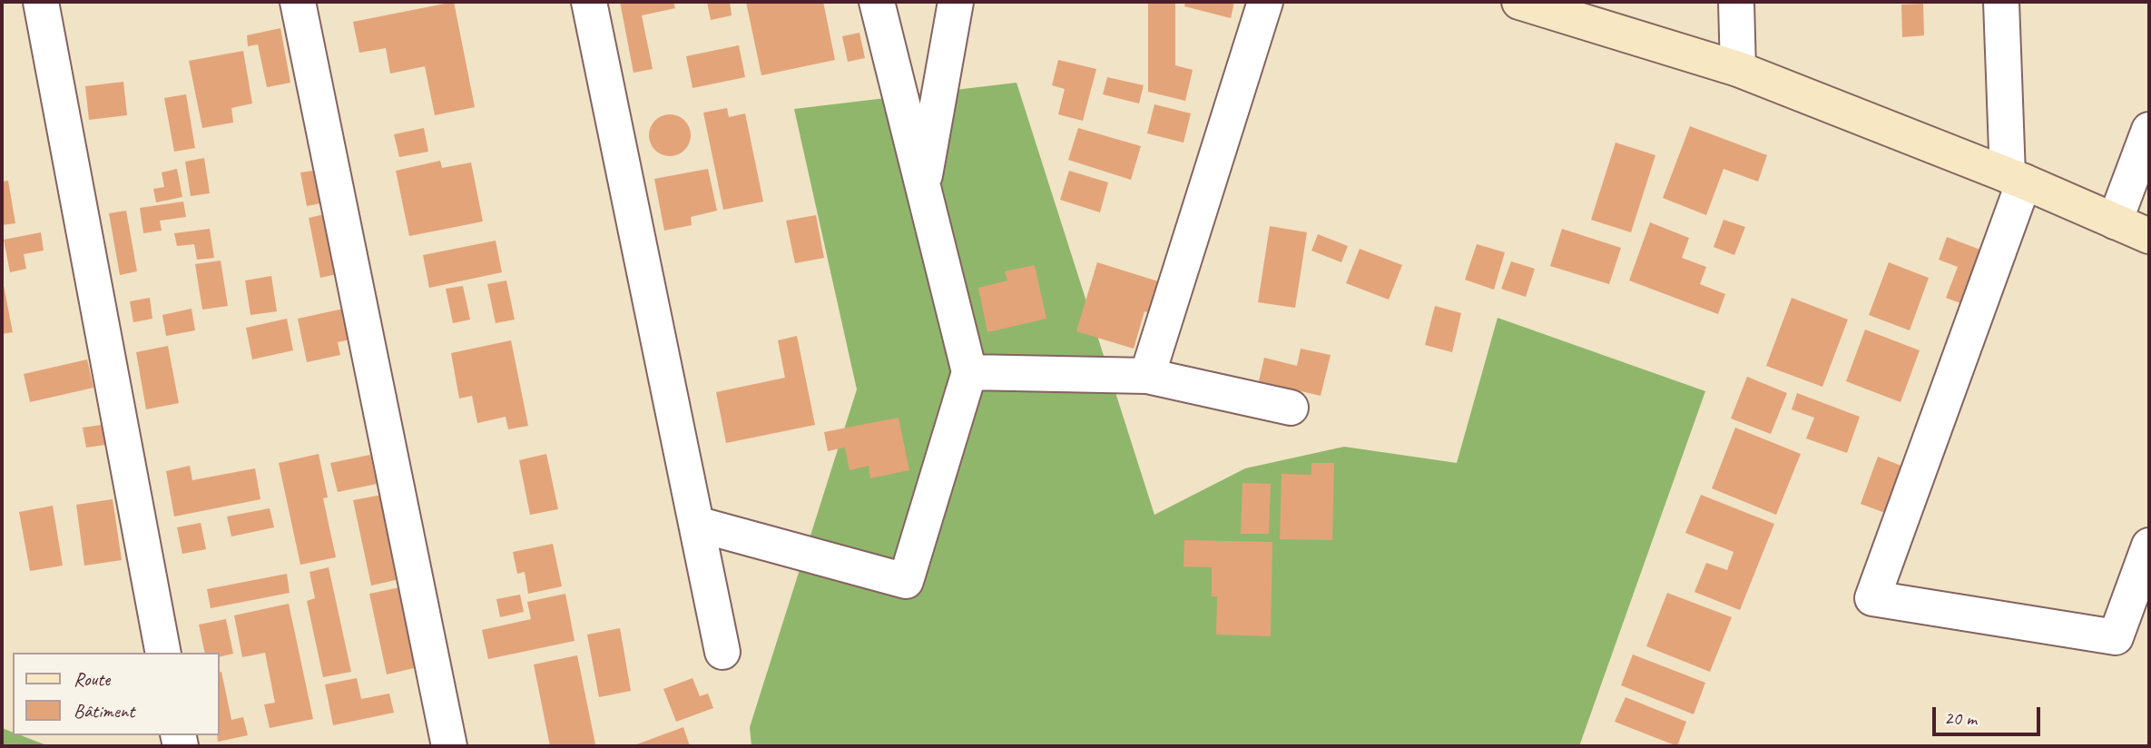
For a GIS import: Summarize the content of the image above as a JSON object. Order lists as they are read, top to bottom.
{
  "legend": ["Route", "Bâtiment"],
  "scale_bar": "20 m"
}
